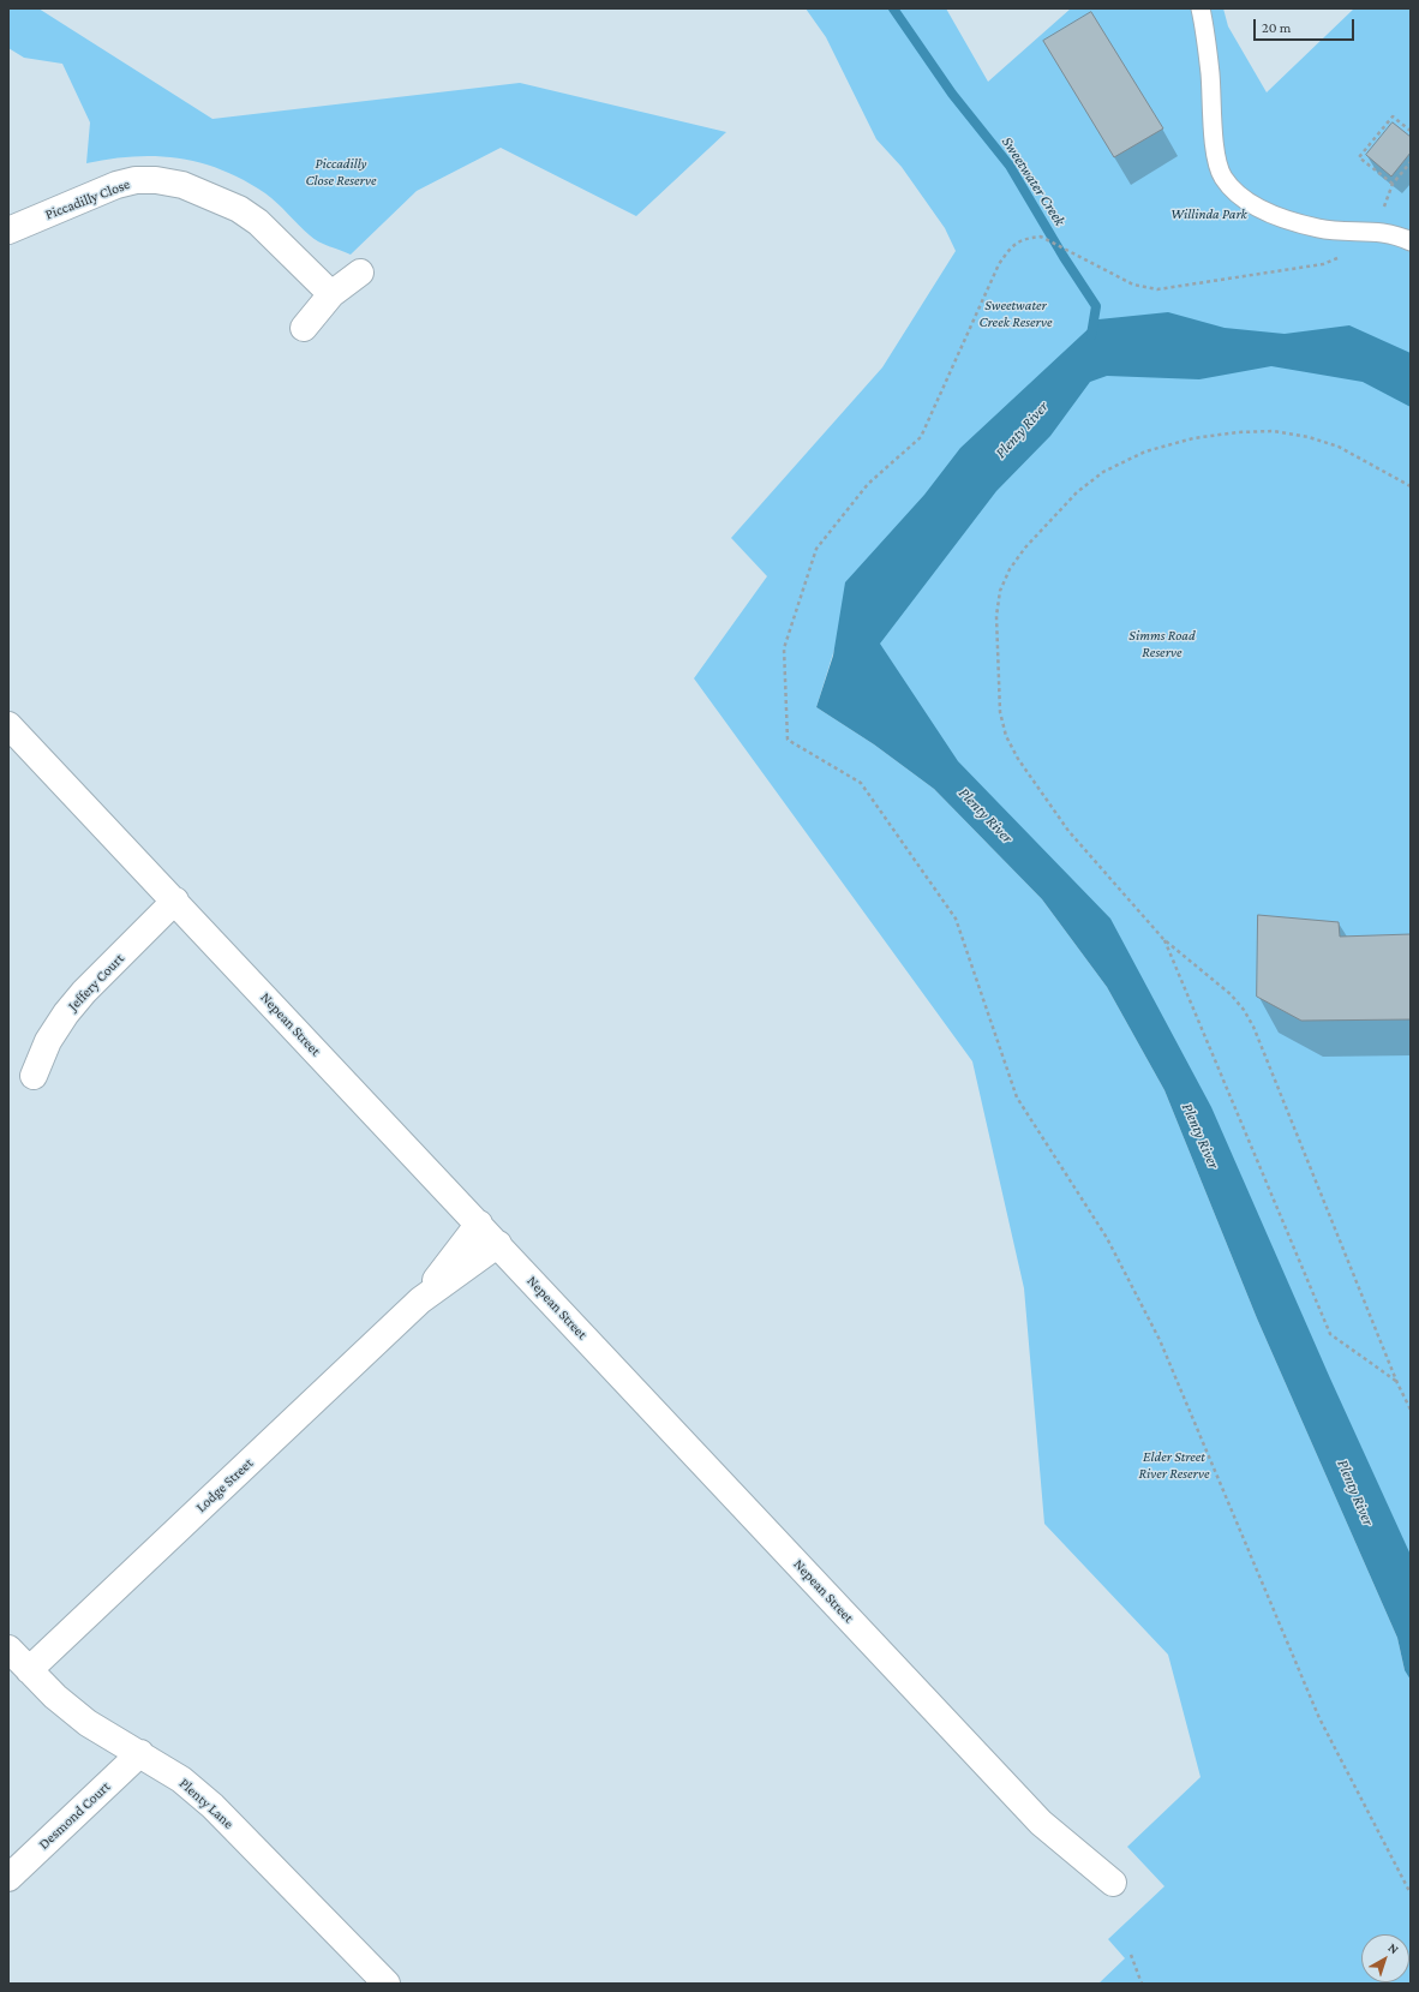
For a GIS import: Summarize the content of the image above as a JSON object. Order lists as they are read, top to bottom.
{
  "streets": {
    "street": [
      "Piccadilly Close",
      "Jeffery Court",
      "Nepean Street",
      "Lodge Street",
      "Plenty Lane",
      "Desmond Court"
    ]
  },
  "crossings": [
    ["Jeffery Court", "Nepean Street"],
    ["Nepean Street", "Lodge Street"],
    ["Lodge Street", "Plenty Lane"],
    ["Plenty Lane", "Desmond Court"]
  ],
  "water": ["Sweetwater Creek", "Plenty River"],
  "parks": [
    "Piccadilly Close Reserve",
    "Willinda Park",
    "Sweetwater Creek Reserve",
    "Simms Road Reserve",
    "Elder Street River Reserve"
  ],
  "scale_bar": "20 m",
  "north": "top right"
}
